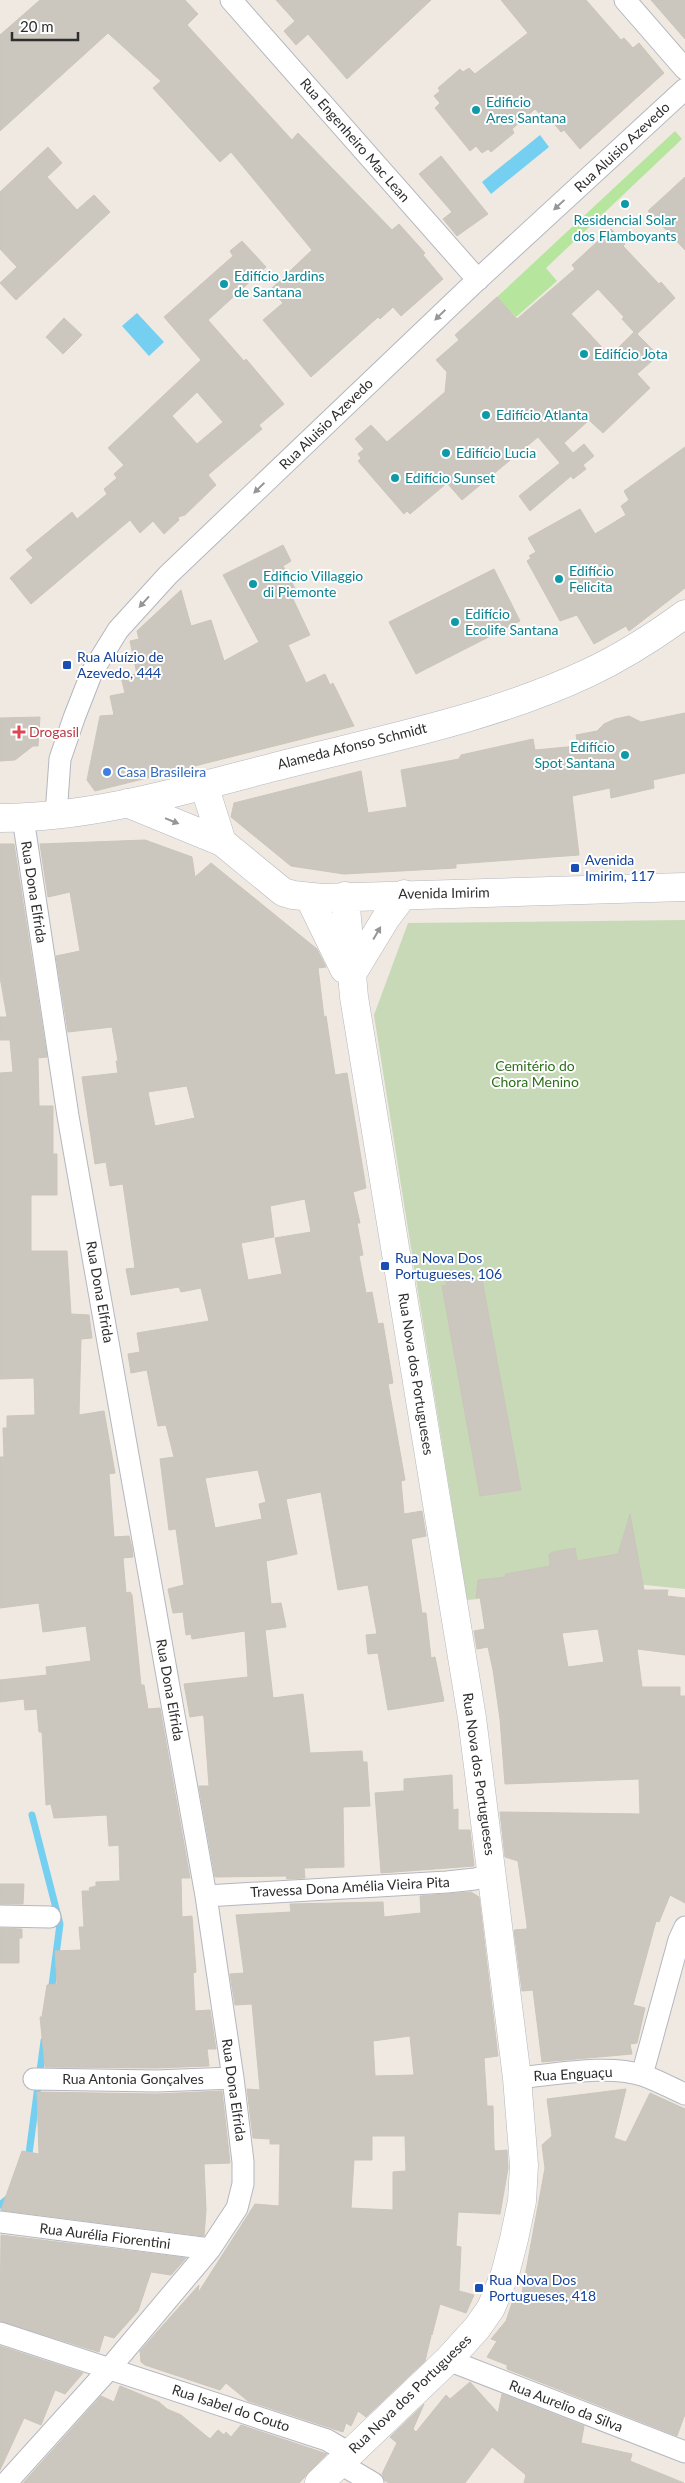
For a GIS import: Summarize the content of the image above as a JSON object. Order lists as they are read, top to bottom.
{
  "streets": {
    "street": [
      "Rua Engenheiro Mac Lean",
      "Rua Aluisio Azevedo",
      "Alameda Afonso Schmidt",
      "Rua Dona Elfrida",
      "Avenida Imirim",
      "Rua Nova dos Portugueses",
      "Travessa Dona Amélia Vieira Pita",
      "Rua Enguaçu",
      "Rua Antonia Gonçalves",
      "Rua Aurélia Fiorentini",
      "Rua Aurelio da Silva",
      "Rua Isabel do Couto"
    ]
  },
  "crossings": [
    ["Rua Engenheiro Mac Lean", "Rua Aluisio Azevedo"],
    ["Rua Aluisio Azevedo", "Alameda Afonso Schmidt"],
    ["Alameda Afonso Schmidt", "Rua Dona Elfrida"],
    ["Alameda Afonso Schmidt", "Avenida Imirim"],
    ["Rua Dona Elfrida", "Travessa Dona Amélia Vieira Pita"],
    ["Rua Dona Elfrida", "Rua Antonia Gonçalves"],
    ["Rua Dona Elfrida", "Rua Aurélia Fiorentini"],
    ["Rua Dona Elfrida", "Rua Isabel do Couto"],
    ["Avenida Imirim", "Rua Nova dos Portugueses"],
    ["Rua Nova dos Portugueses", "Travessa Dona Amélia Vieira Pita"],
    ["Rua Nova dos Portugueses", "Rua Enguaçu"],
    ["Rua Nova dos Portugueses", "Rua Aurelio da Silva"],
    ["Rua Nova dos Portugueses", "Rua Isabel do Couto"]
  ],
  "one_way": ["Rua Aluisio Azevedo"],
  "parks": ["Cemitério do Chora Menino"],
  "places": {
    "other": [
      "Edificio Ares Santana",
      "Residencial Solar dos Flamboyants",
      "Edifício Jardins de Santana",
      "Edifício Jota",
      "Edifício Atlanta",
      "Edifício Lucia",
      "Edifício Sunset",
      "Edifício Felicita",
      "Edificio Villaggio di Piemonte",
      "Edifício Ecolife Santana",
      "Edifício Spot Santana",
      "Casa Brasileira"
    ],
    "transit": [
      "Rua Aluízio de Azevedo, 444",
      "Avenida Imirim, 117",
      "Rua Nova Dos Portugueses, 106",
      "Rua Nova Dos Portugueses, 418"
    ],
    "health": ["Drogasil"]
  },
  "scale_bar": "20 m"
}
